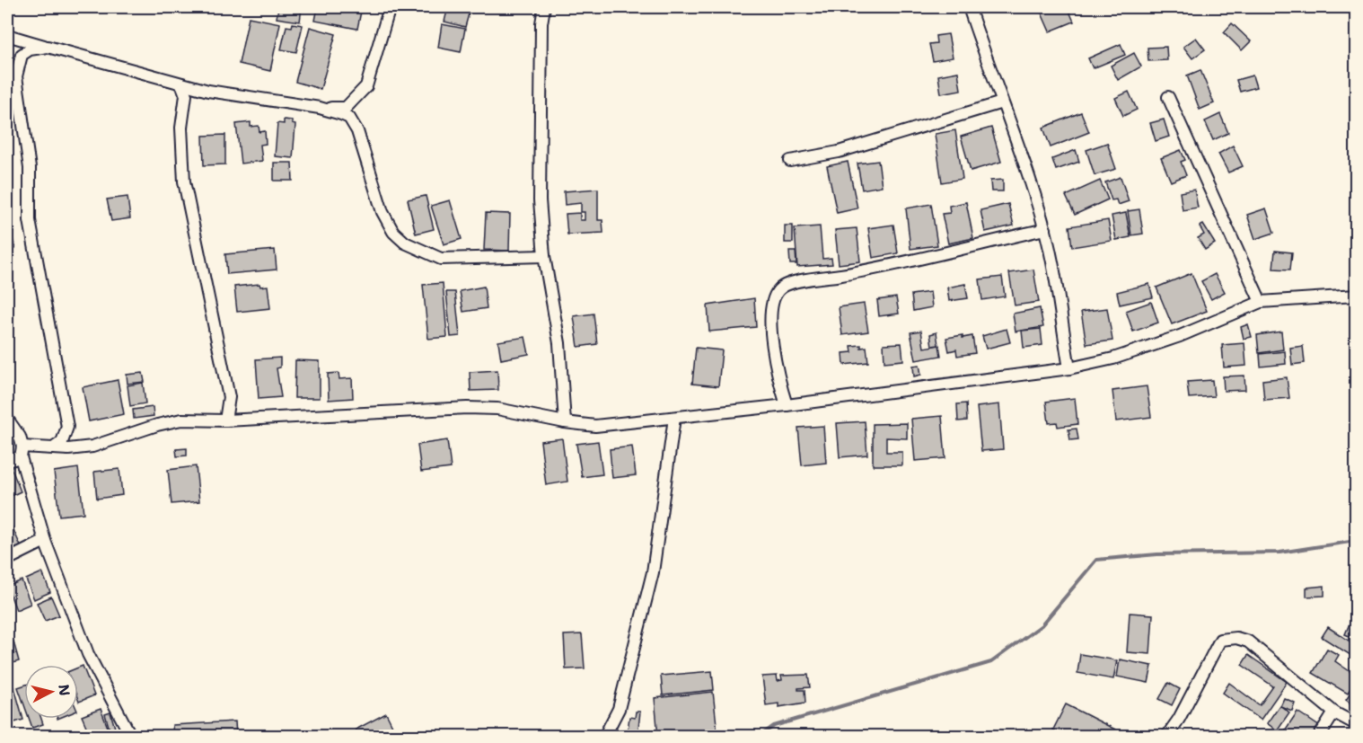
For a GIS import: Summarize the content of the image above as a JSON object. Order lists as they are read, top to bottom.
{
  "north": "right"
}
